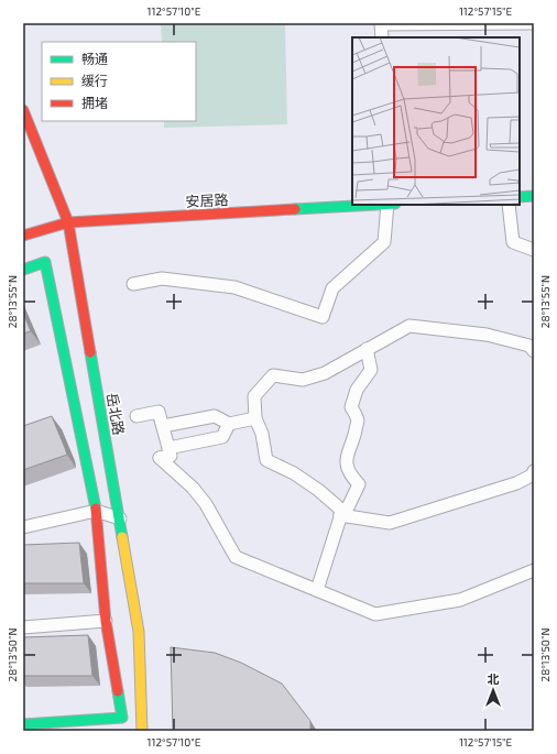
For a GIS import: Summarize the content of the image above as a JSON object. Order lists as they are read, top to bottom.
{
  "streets": {
    "street": ["安居路", "岳北路"]
  },
  "crossings": [
    ["安居路", "岳北路"]
  ],
  "legend": ["畅通", "缓行", "拥堵"],
  "north": "top",
  "coordinates": [
    "112°57'10\"E",
    "112°57'15\"E",
    "28°13'55\"N",
    "28°13'50\"N"
  ]
}
